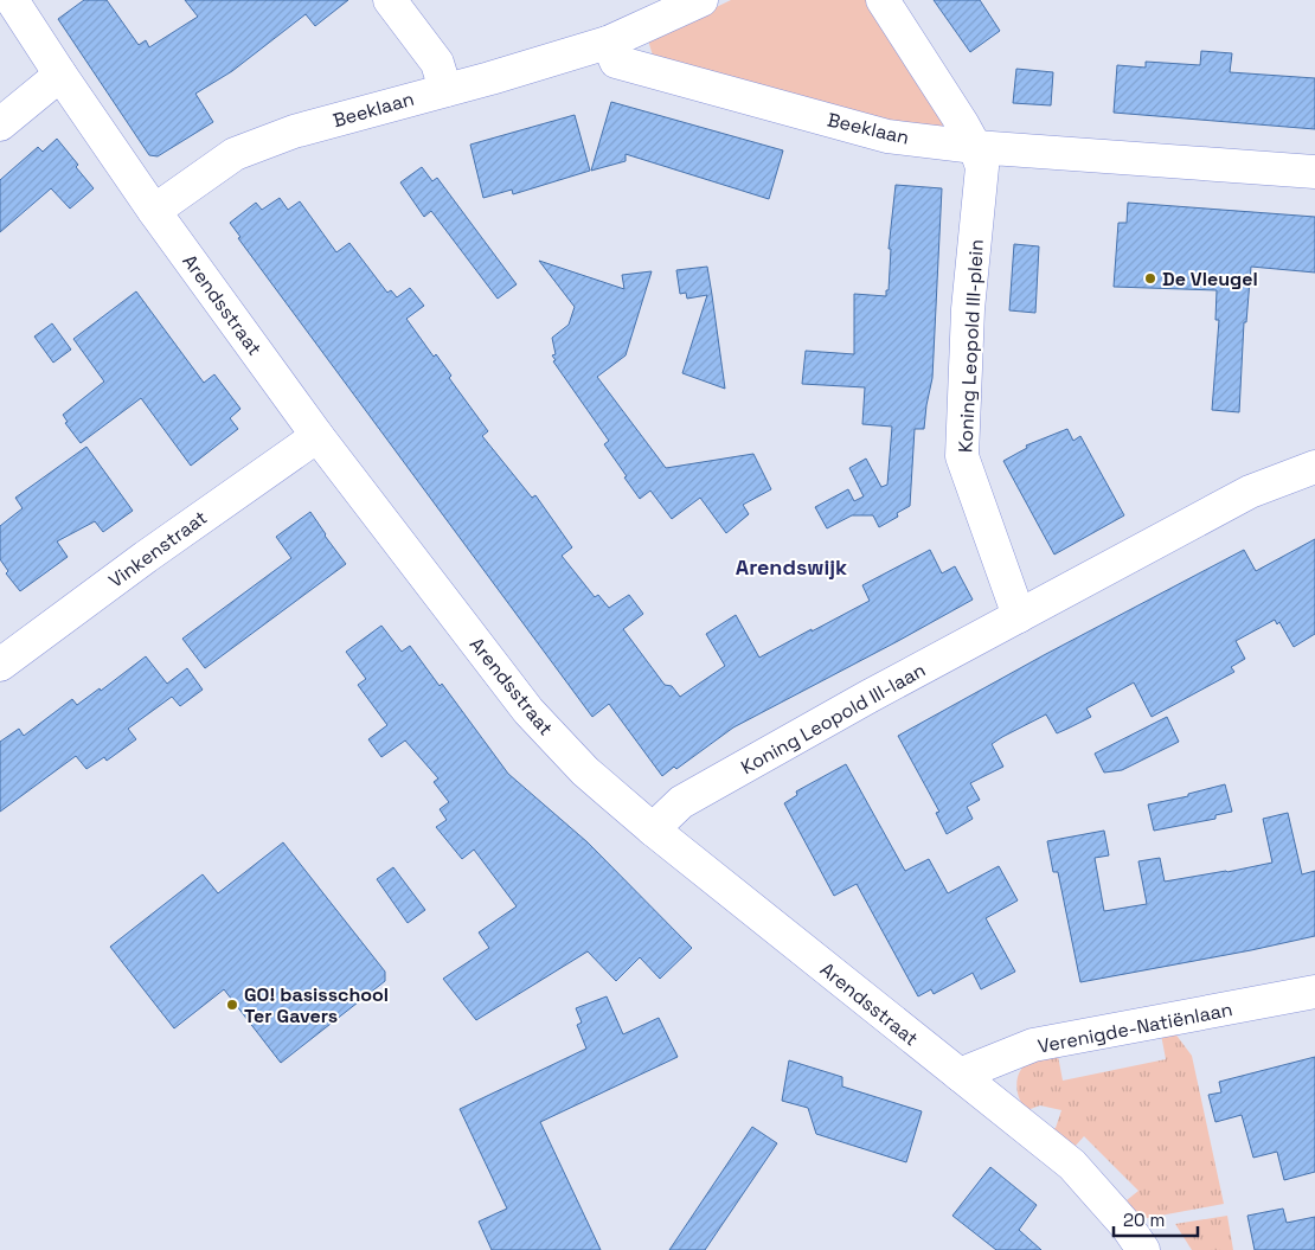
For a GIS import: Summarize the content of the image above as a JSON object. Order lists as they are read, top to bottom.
{
  "streets": {
    "street": [
      "Beeklaan",
      "Arendsstraat",
      "Koning Leopold III-plein",
      "Vinkenstraat",
      "Koning Leopold III-laan",
      "Verenigde-Natiënlaan"
    ]
  },
  "crossings": [
    ["Beeklaan", "Arendsstraat"],
    ["Beeklaan", "Koning Leopold III-plein"],
    ["Arendsstraat", "Vinkenstraat"],
    ["Arendsstraat", "Koning Leopold III-laan"],
    ["Arendsstraat", "Verenigde-Natiënlaan"],
    ["Koning Leopold III-plein", "Koning Leopold III-laan"]
  ],
  "districts": ["Arendswijk"],
  "places": ["De Vleugel", "GO! basisschool Ter Gavers"],
  "scale_bar": "20 m"
}
